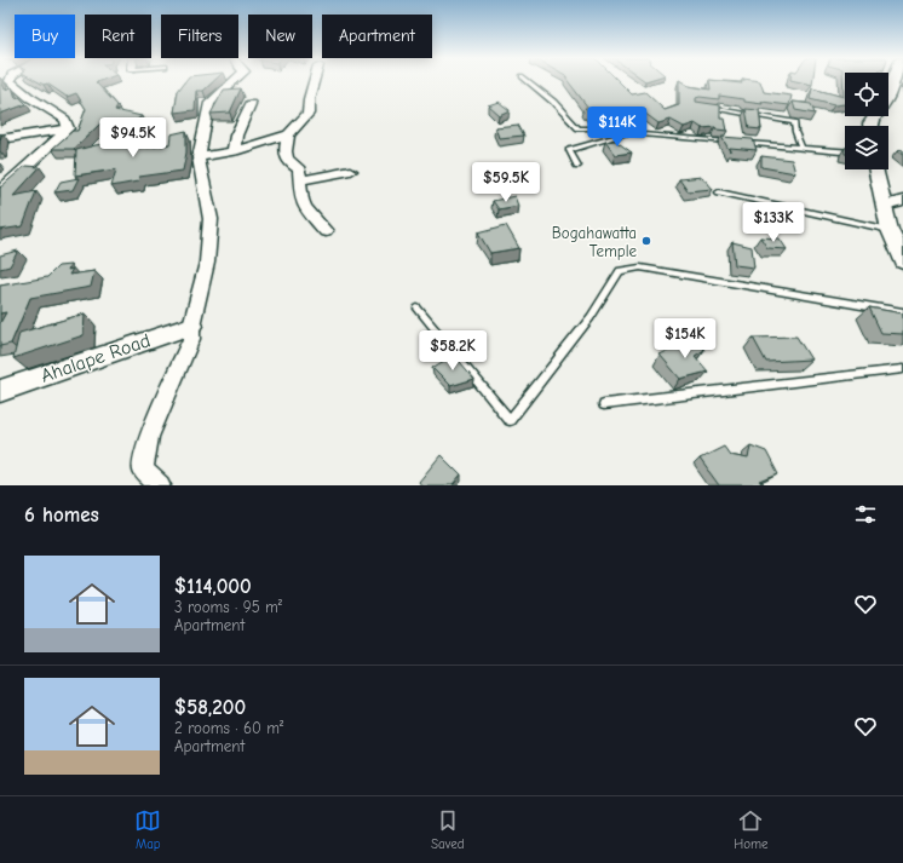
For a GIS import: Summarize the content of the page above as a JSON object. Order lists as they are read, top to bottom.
{
  "streets": {
    "street": ["Ahalape Road"]
  },
  "places": ["Bogahawatta Temple"],
  "page": {
    "chip": [
      "Buy",
      "Rent",
      "Filters",
      "New",
      "Apartment"
    ],
    "price": [
      "$114K",
      "$94.5K",
      "$59.5K",
      "$133K",
      "$154K",
      "$58.2K"
    ],
    "heading": "6 homes",
    "list": [
      {
        "name": "$114,000",
        "note": "3 rooms · 95 m² · Apartment"
      },
      {
        "name": "$58,200",
        "note": "2 rooms · 60 m² · Apartment"
      }
    ],
    "tabs": ["Map", "Saved", "Home"]
  }
}
